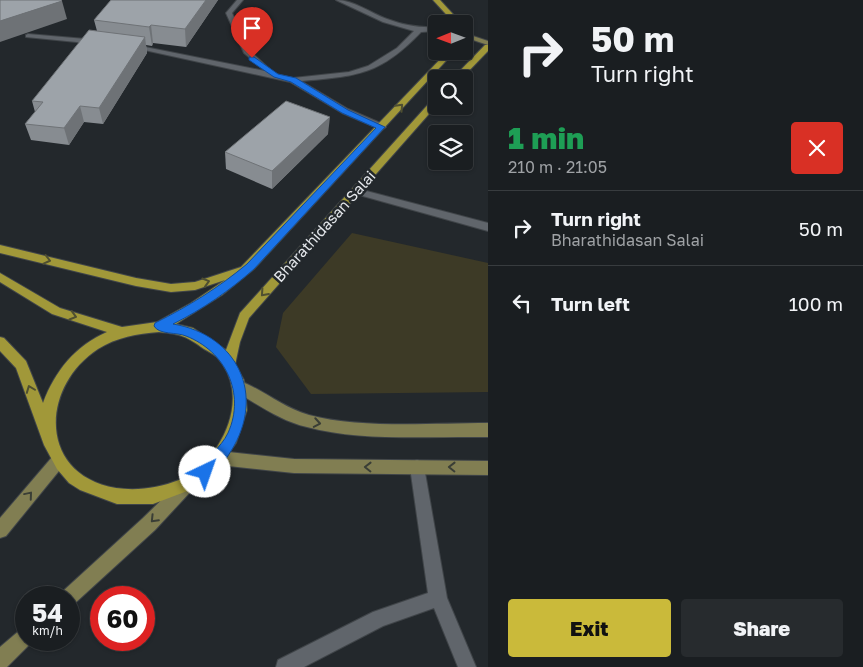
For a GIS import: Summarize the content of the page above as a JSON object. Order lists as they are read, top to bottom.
{
  "streets": {
    "main road": ["Bharathidasan Salai"]
  },
  "north": "left",
  "page": {
    "turn": ["50 m", "Turn right"],
    "heading": ["1 min", "210 m · 21:05"],
    "list": [
      {
        "name": "Turn right",
        "note": "Bharathidasan Salai",
        "value": "50 m"
      },
      {
        "name": "Turn left",
        "value": "100 m"
      }
    ],
    "speed": "54 km/h",
    "limit": "60",
    "buttons": ["Exit", "Share"]
  }
}
